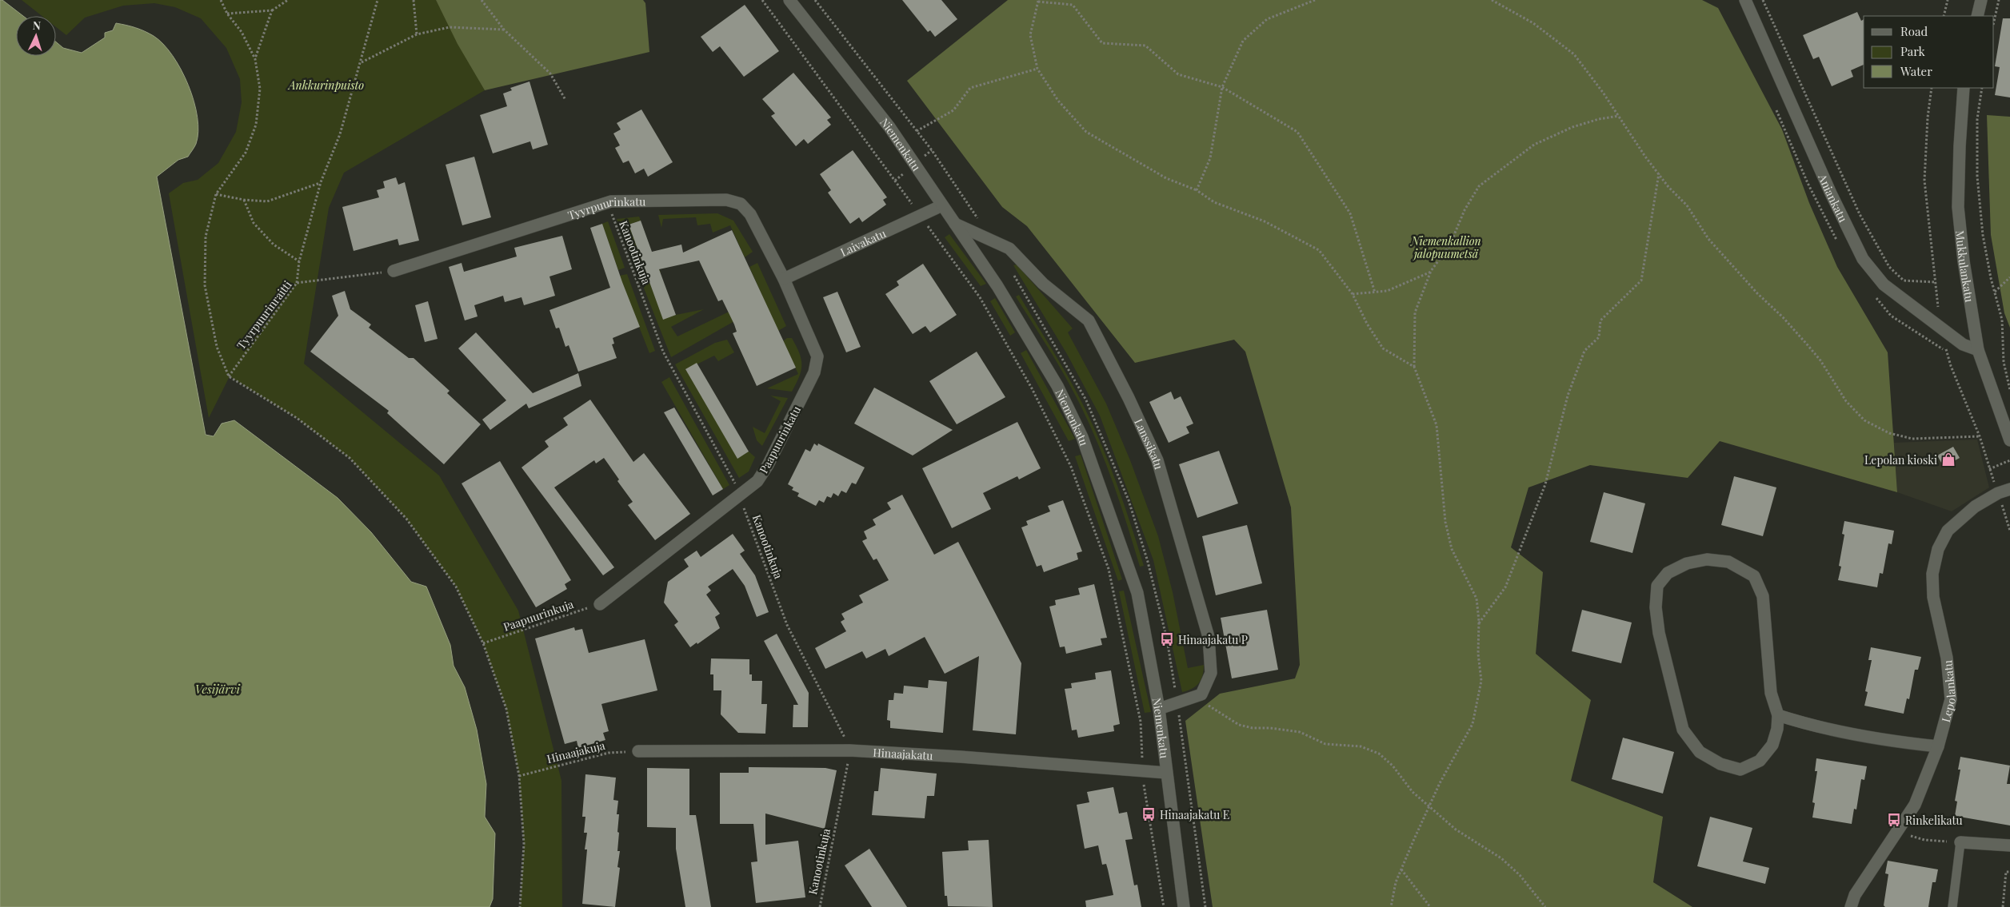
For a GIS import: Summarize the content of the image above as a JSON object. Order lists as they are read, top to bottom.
{
  "streets": {
    "street": [
      "Niemenkatu",
      "Aniankatu",
      "Tyyrpuurinkatu",
      "Laivakatu",
      "Mukkulankatu",
      "Paapuurinkatu",
      "Lanssikatu",
      "Lepolankatu",
      "Hinaajakatu"
    ],
    "path": [
      "Kanootinkuja",
      "Tyyrpuurinraitti",
      "Paapuurinkuja",
      "Hinaajakuja"
    ]
  },
  "crossings": [
    ["Niemenkatu", "Laivakatu"],
    ["Niemenkatu", "Lanssikatu"],
    ["Niemenkatu", "Hinaajakatu"],
    ["Aniankatu", "Mukkulankatu"],
    ["Tyyrpuurinkatu", "Laivakatu"],
    ["Tyyrpuurinkatu", "Kanootinkuja"],
    ["Tyyrpuurinkatu", "Tyyrpuurinraitti"],
    ["Tyyrpuurinkatu", "Paapuurinkatu"],
    ["Laivakatu", "Paapuurinkatu"],
    ["Kanootinkuja", "Paapuurinkatu"],
    ["Kanootinkuja", "Hinaajakatu"],
    ["Paapuurinkatu", "Paapuurinkuja"],
    ["Hinaajakuja", "Hinaajakatu"]
  ],
  "water": ["Vesijärvi"],
  "parks": ["Ankkurinpuisto", "Niemenkallion jalopuumetsä"],
  "places": {
    "shop": ["Lepolan kioski"],
    "bus stop": ["Hinaajakatu P", "Hinaajakatu E", "Rinkelikatu"]
  },
  "legend": ["Road", "Park", "Water"],
  "north": "top"
}
